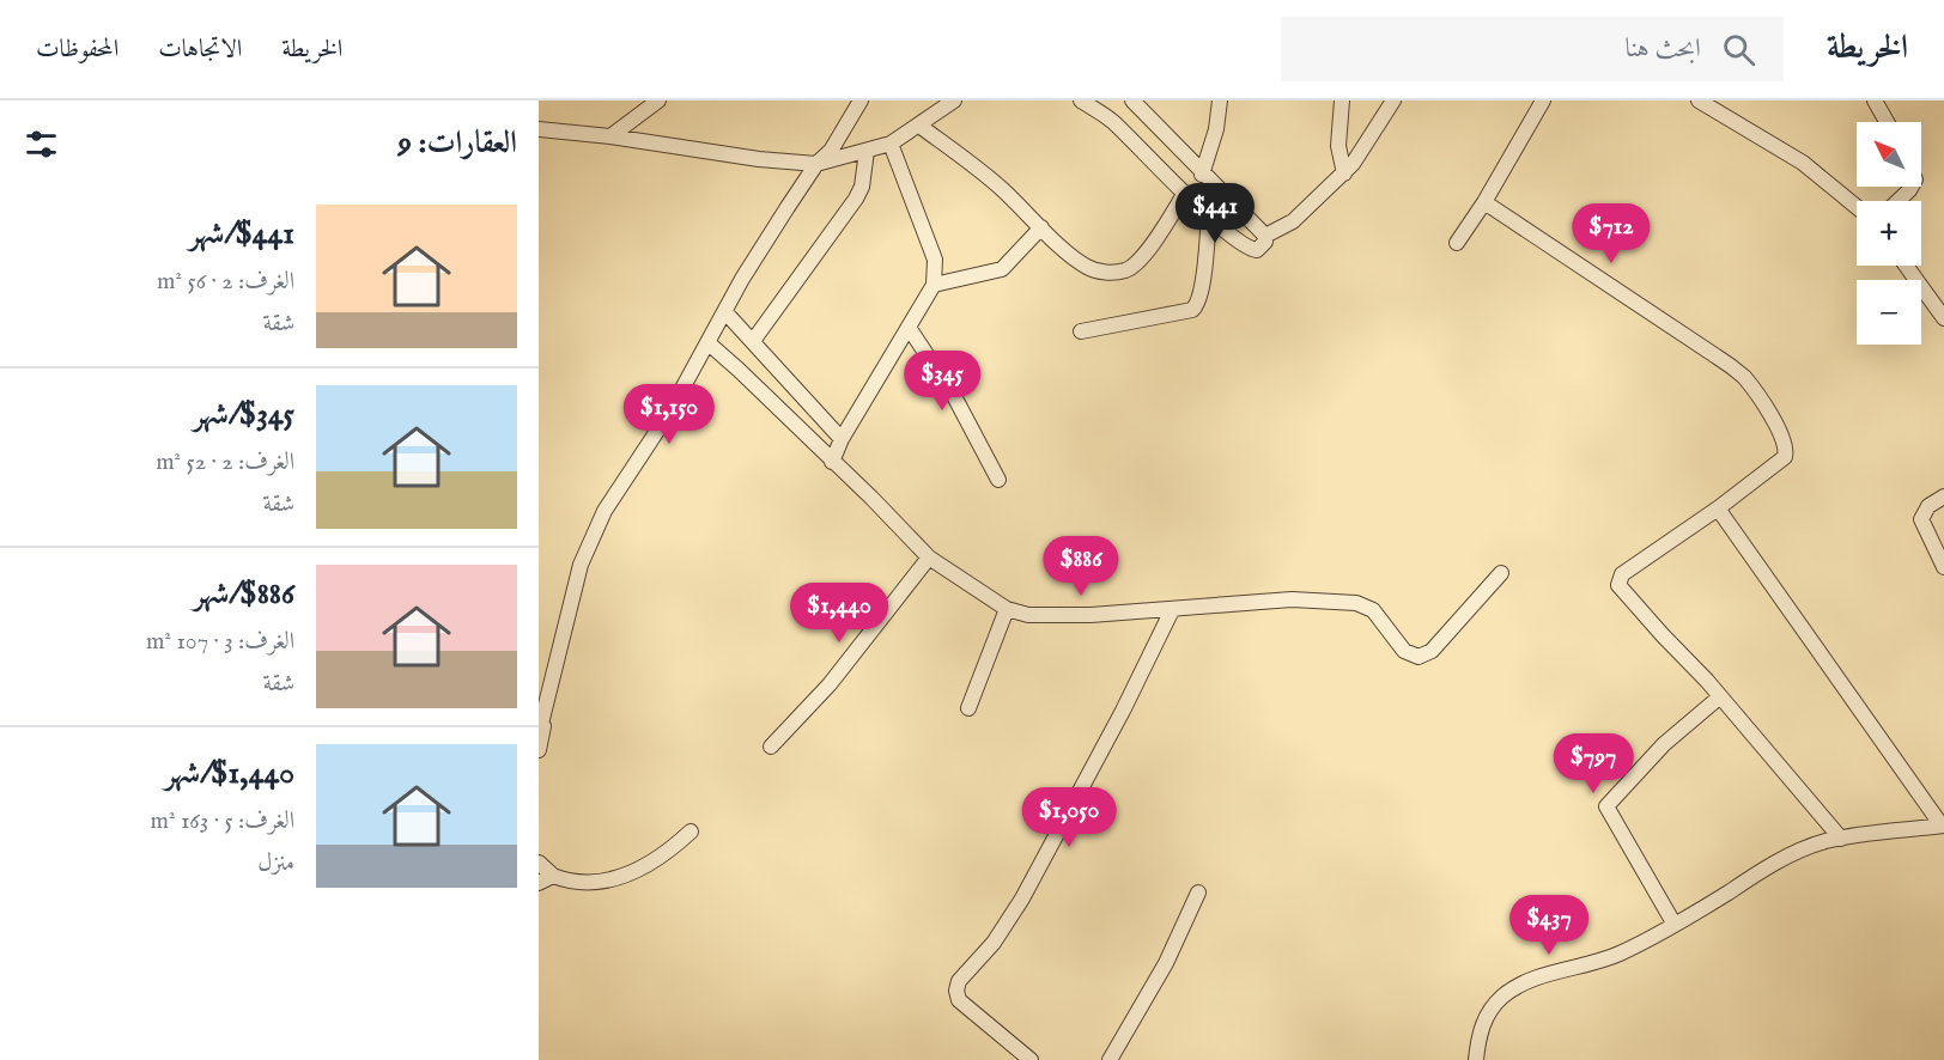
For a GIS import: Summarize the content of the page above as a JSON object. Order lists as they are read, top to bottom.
{
  "north": "top left",
  "page": {
    "header": "الخريطة",
    "search": "ابحث هنا",
    "nav": ["الخريطة", "الاتجاهات", "المحفوظات"],
    "heading": "العقارات: 9",
    "map_buttons": ["+", "−"],
    "price": [
      "$441",
      "$712",
      "$345",
      "$1,150",
      "$886",
      "$1,440",
      "$797",
      "$1,050",
      "$437"
    ],
    "list": [
      {
        "name": "$441/شهر",
        "note": "الغرف: 2 · 56 m² · شقة"
      },
      {
        "name": "$345/شهر",
        "note": "الغرف: 2 · 52 m² · شقة"
      },
      {
        "name": "$886/شهر",
        "note": "الغرف: 3 · 107 m² · شقة"
      },
      {
        "name": "$1,440/شهر",
        "note": "الغرف: 5 · 163 m² · منزل"
      }
    ]
  }
}
